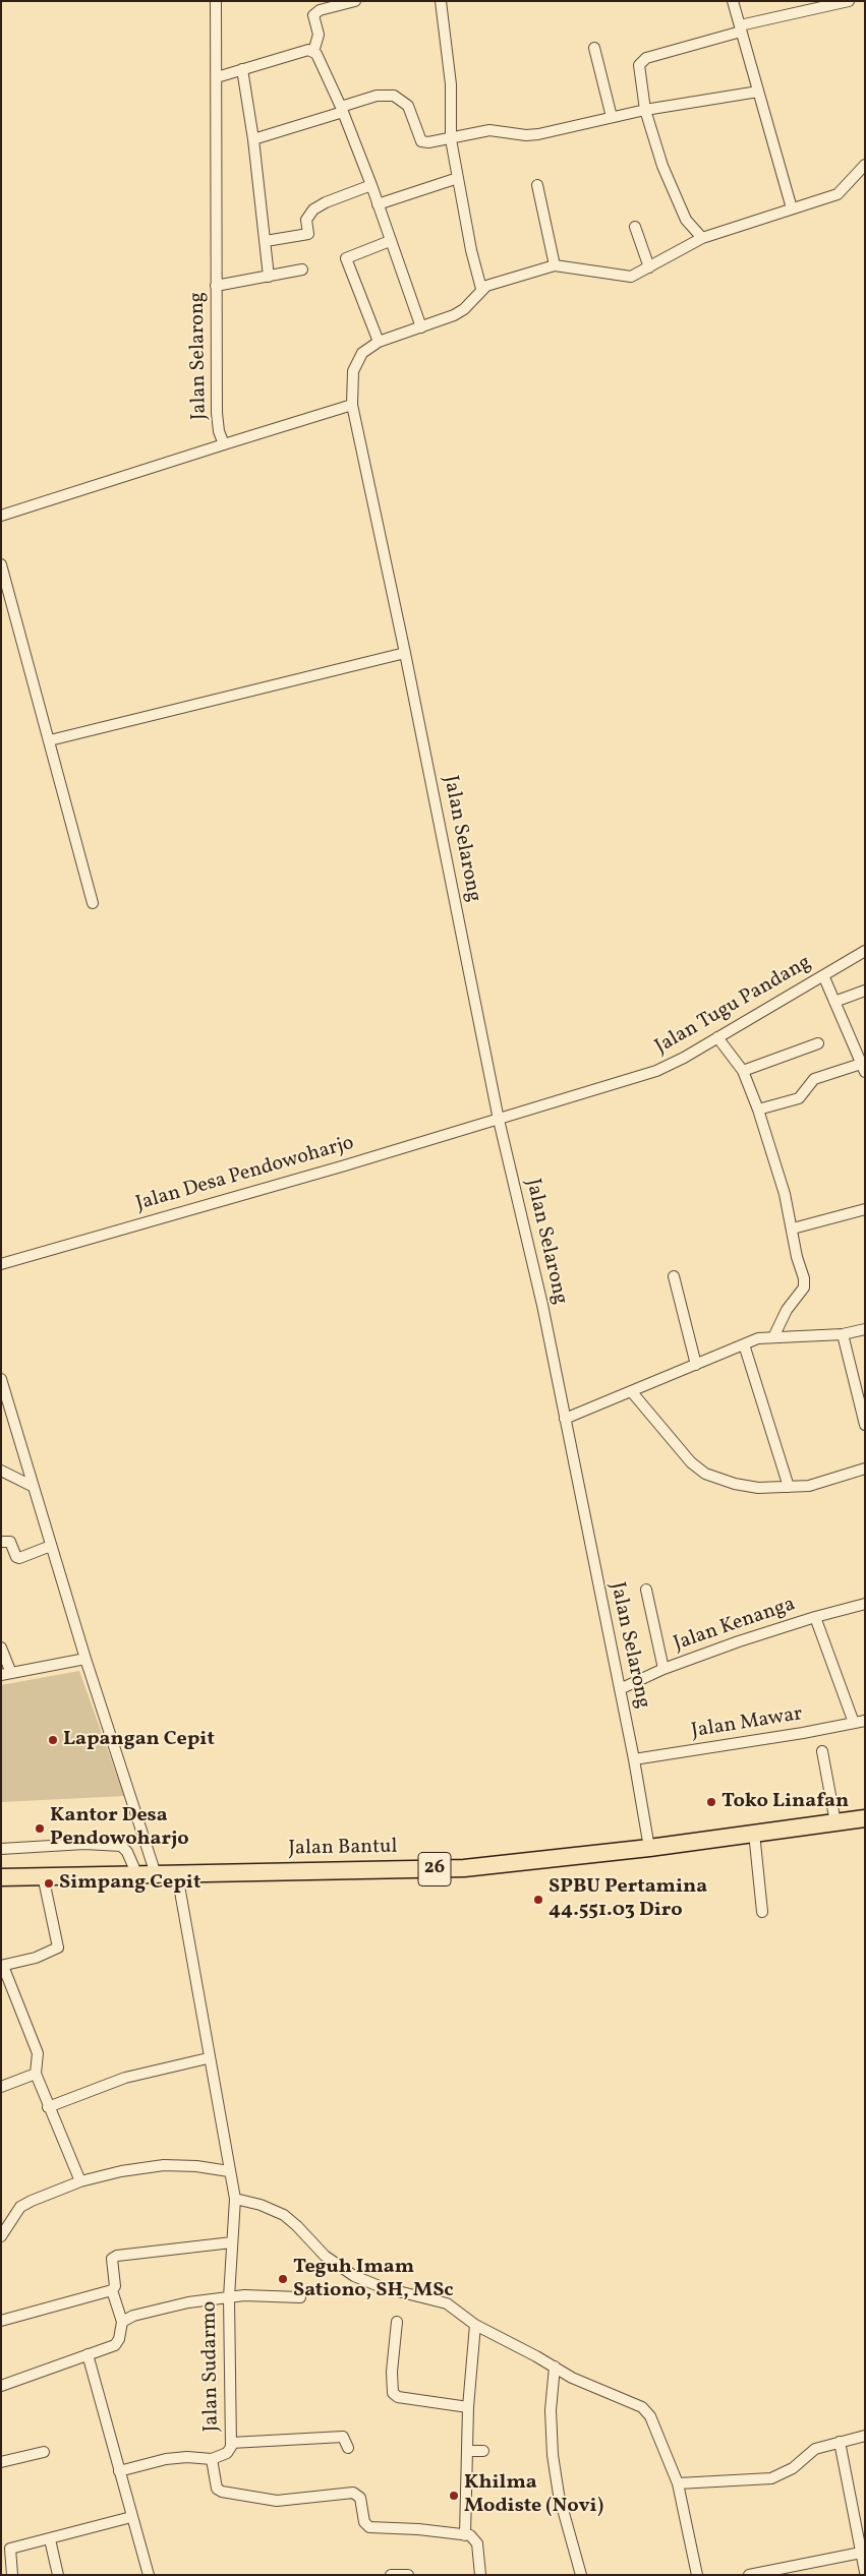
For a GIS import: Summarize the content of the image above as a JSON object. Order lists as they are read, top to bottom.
{
  "streets": {
    "main road": ["Jalan Bantul", "26"],
    "street": [
      "Jalan Selarong",
      "Jalan Tugu Pandang",
      "Jalan Desa Pendowoharjo",
      "Jalan Kenanga",
      "Jalan Mawar",
      "Jalan Sudarmo"
    ]
  },
  "crossings": [
    ["Jalan Selarong", "Jalan Tugu Pandang"],
    ["Jalan Selarong", "Jalan Desa Pendowoharjo"],
    ["Jalan Selarong", "Jalan Kenanga"],
    ["Jalan Selarong", "Jalan Mawar"],
    ["Jalan Selarong", "Jalan Bantul"],
    ["Jalan Tugu Pandang", "Jalan Desa Pendowoharjo"],
    ["Jalan Bantul", "Jalan Sudarmo"]
  ],
  "places": [
    "Lapangan Cepit",
    "Toko Linafan",
    "Kantor Desa Pendowoharjo",
    "Simpang Cepit",
    "SPBU Pertamina 44.551.03 Diro",
    "Teguh Imam Sationo, SH, MSc",
    "Khilma Modiste (Novi)"
  ]
}
